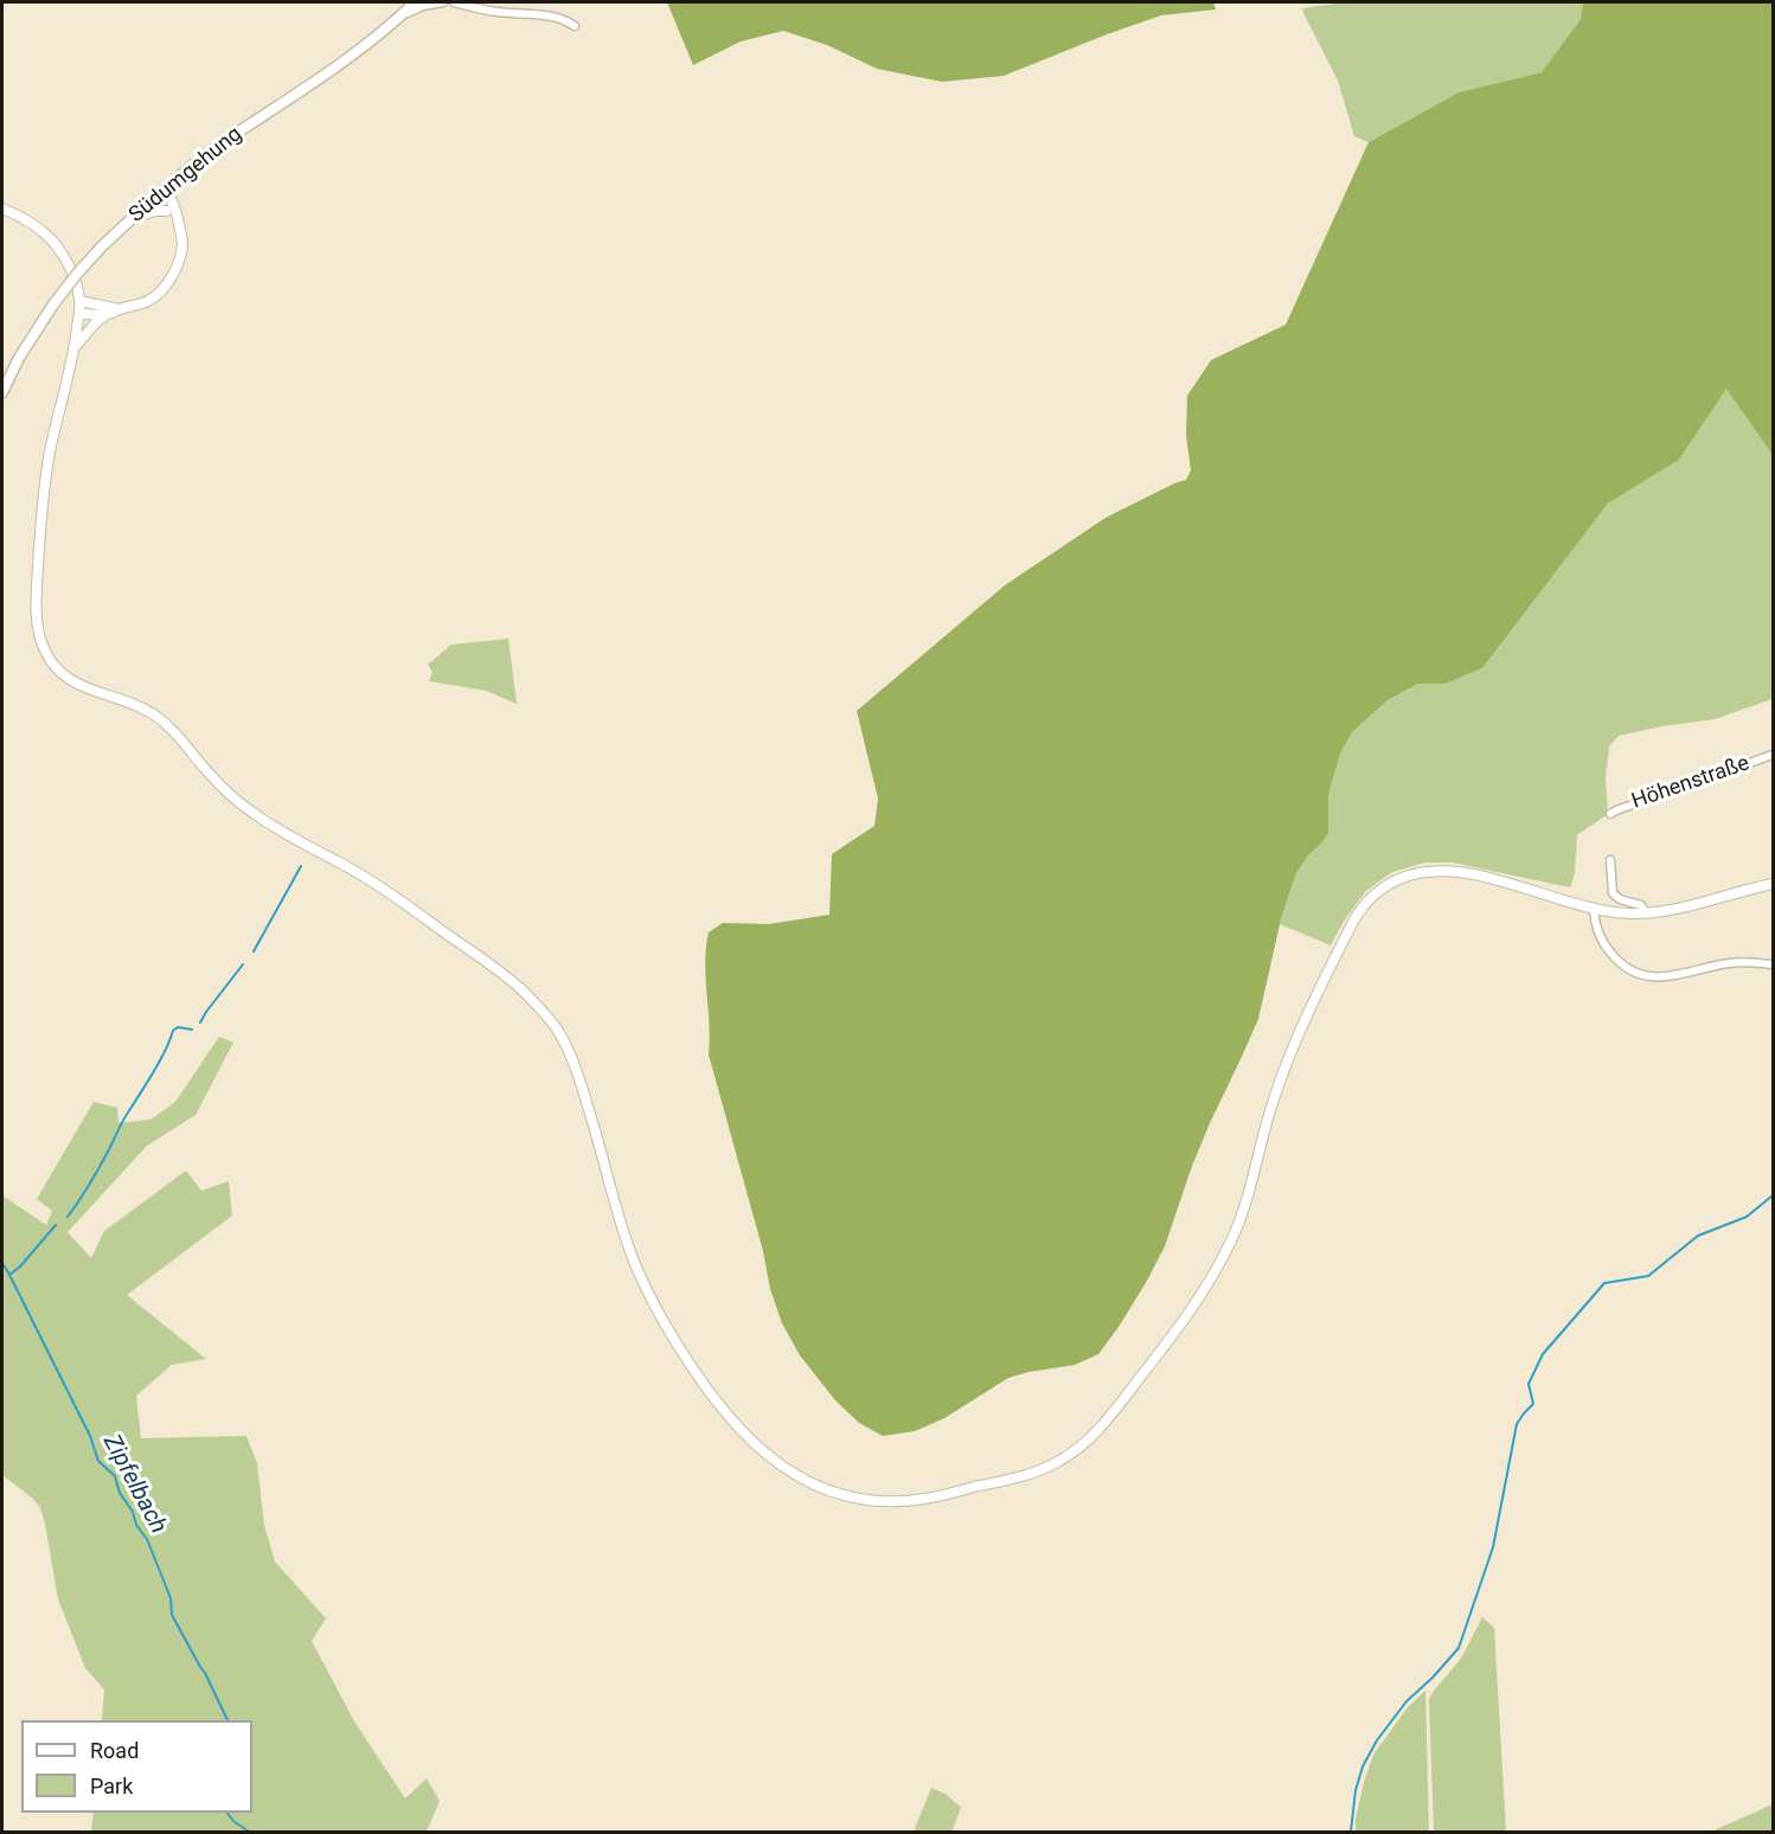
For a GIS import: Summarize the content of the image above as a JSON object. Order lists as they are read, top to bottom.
{
  "streets": {
    "main road": ["Südumgehung"],
    "street": ["Höhenstraße"]
  },
  "water": ["Zipfelbach"],
  "legend": ["Road", "Park"]
}
